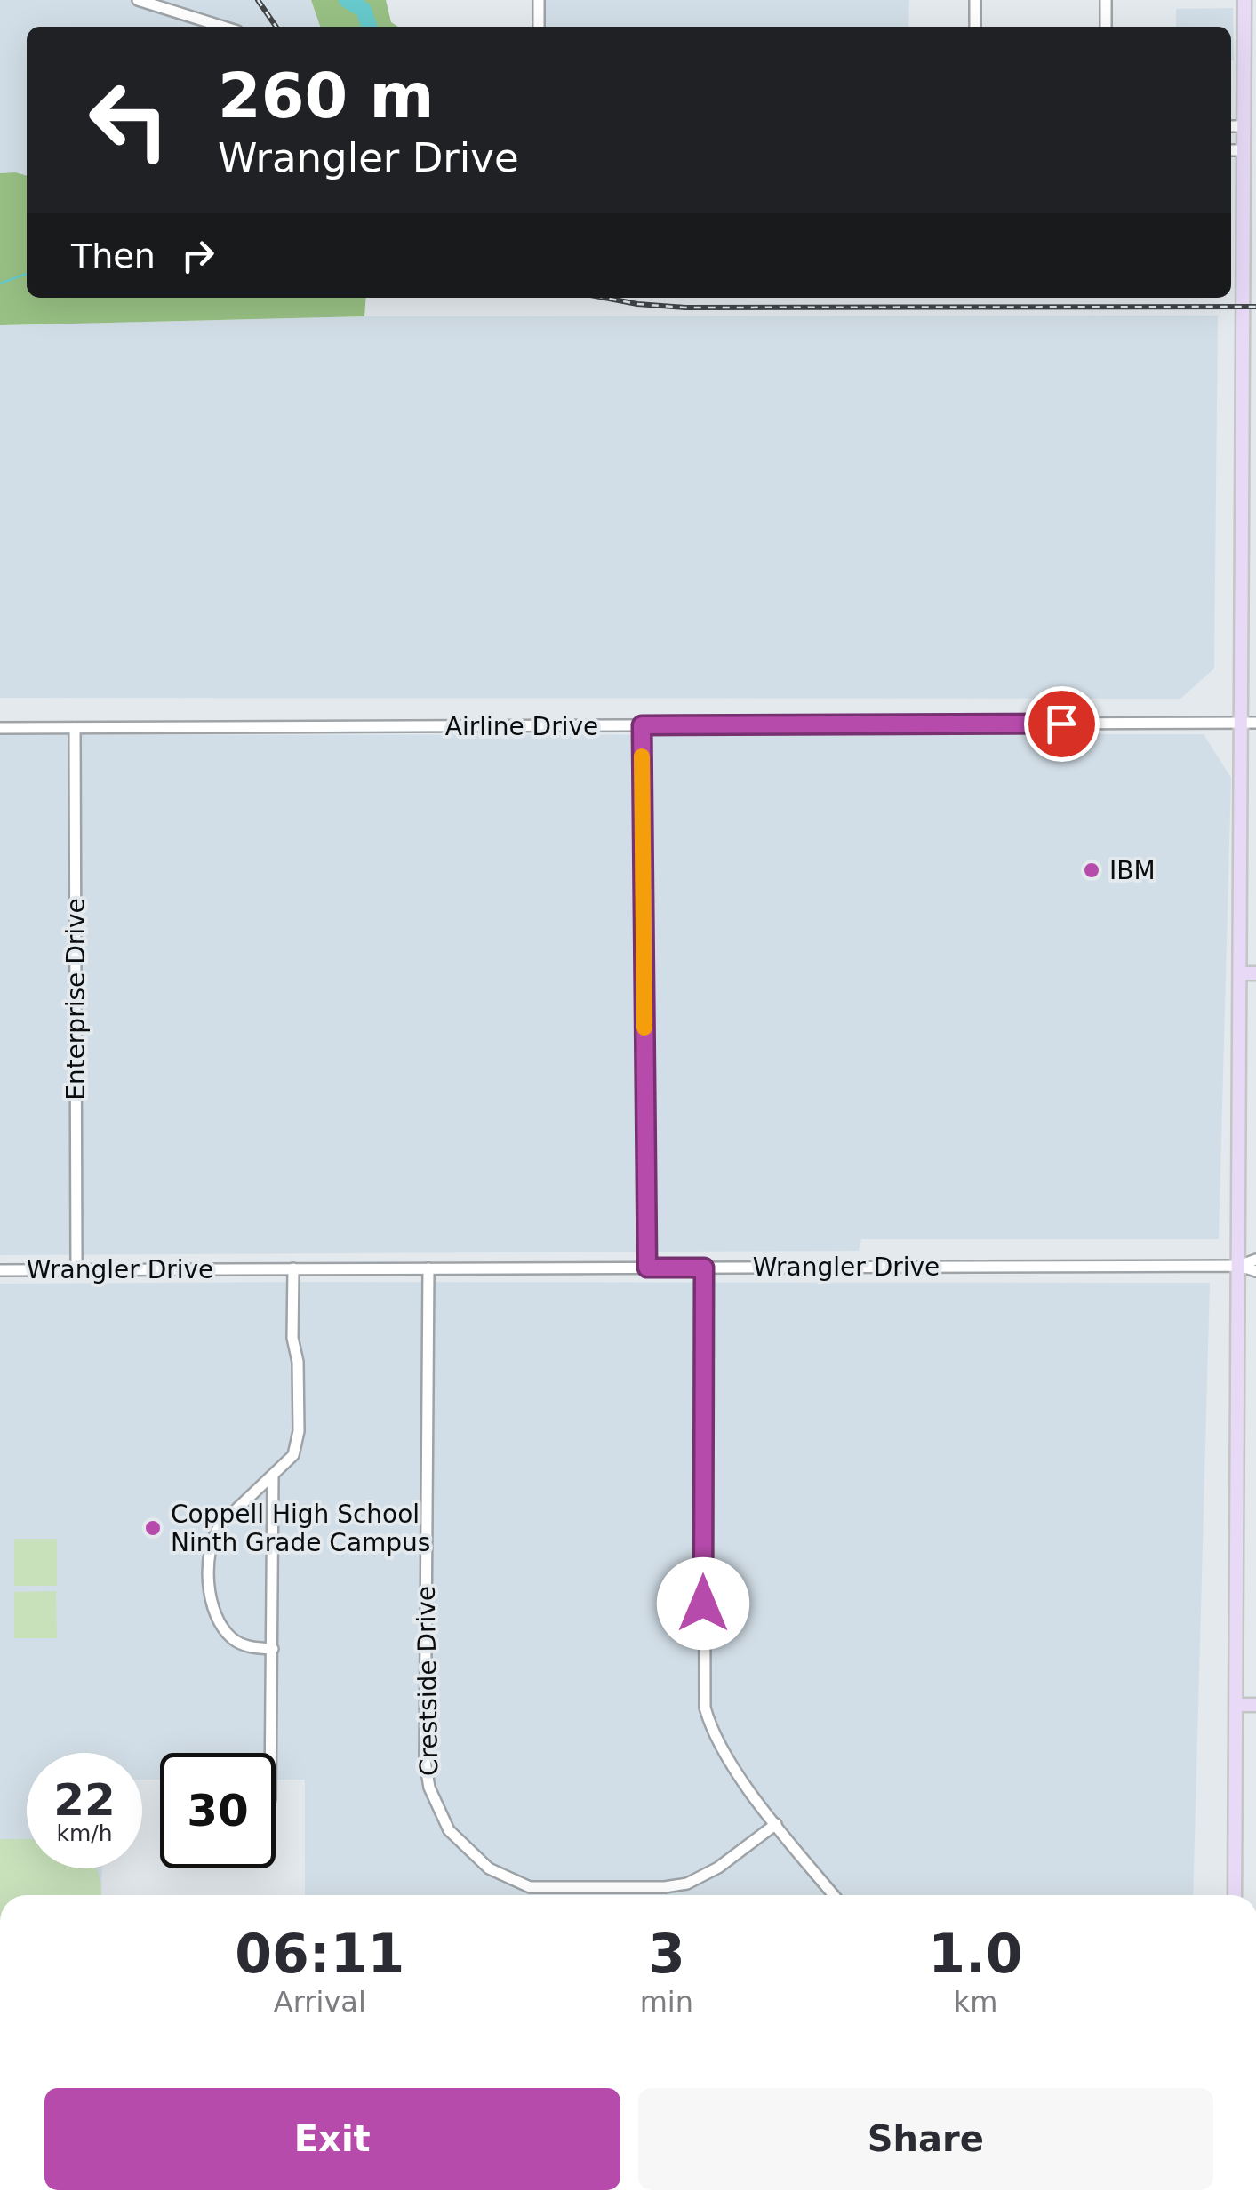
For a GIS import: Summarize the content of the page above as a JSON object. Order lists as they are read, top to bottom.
{
  "streets": {
    "street": [
      "Airline Drive",
      "Enterprise Drive",
      "Wrangler Drive",
      "Crestside Drive"
    ]
  },
  "crossings": [
    ["Airline Drive", "Enterprise Drive"],
    ["Enterprise Drive", "Wrangler Drive"],
    ["Wrangler Drive", "Crestside Drive"]
  ],
  "places": ["IBM", "Coppell High School Ninth Grade Campus"],
  "page": {
    "turn": ["260 m", "Wrangler Drive"],
    "then": "Then",
    "speed": "22 km/h",
    "limit": "30",
    "eta": [
      "06:11",
      "Arrival",
      "3",
      "min",
      "1.0",
      "km"
    ],
    "buttons": ["Exit", "Share"]
  }
}
